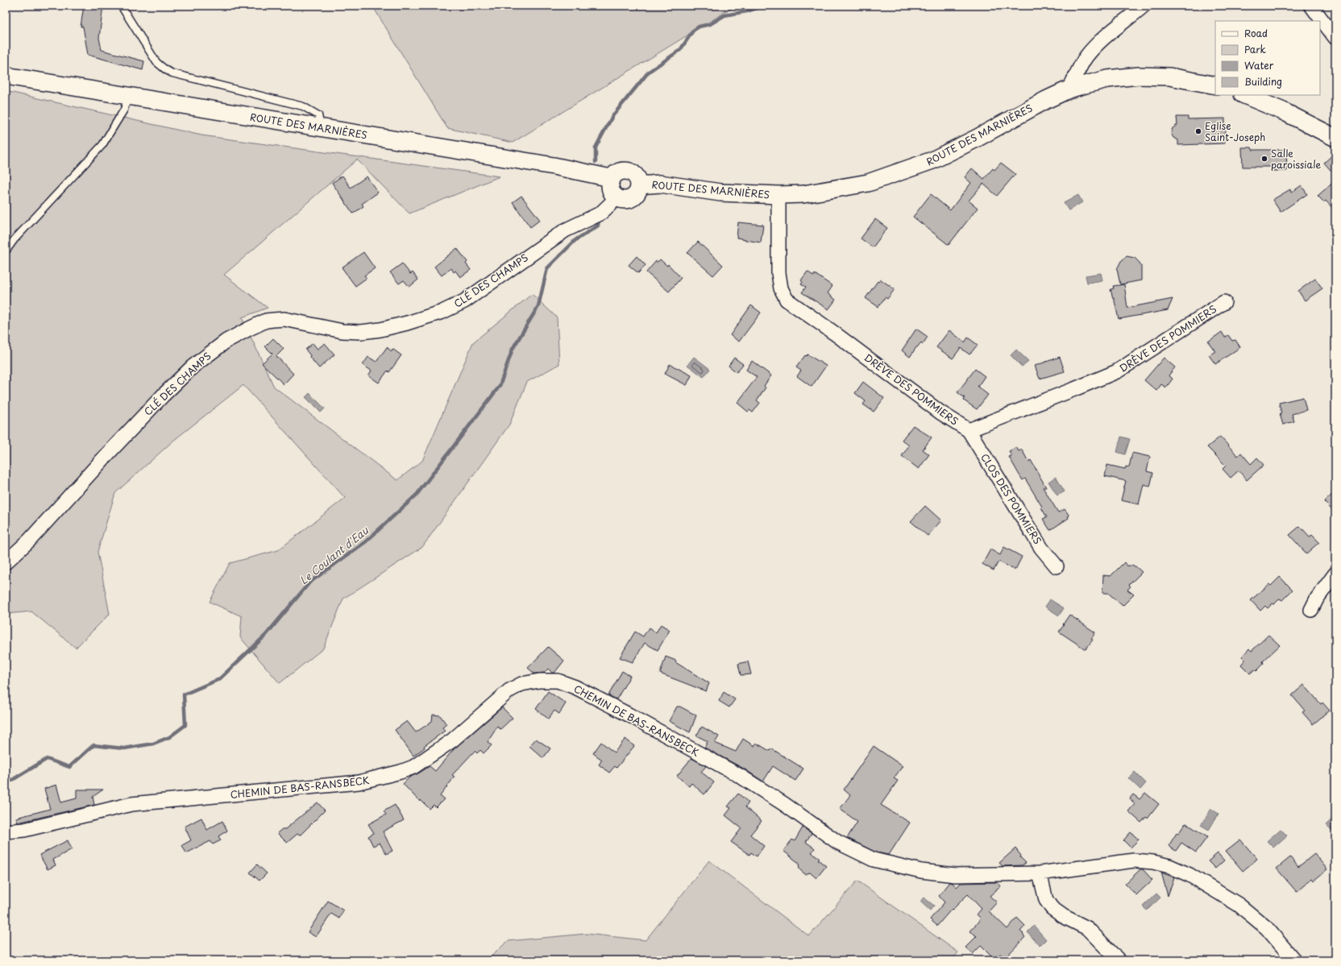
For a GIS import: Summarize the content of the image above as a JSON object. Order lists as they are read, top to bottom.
{
  "streets": {
    "street": [
      "ROUTE DES MARNIÈRES",
      "CLÉ DES CHAMPS",
      "DRÈVE DES POMMIERS",
      "CLOS DES POMMIERS",
      "CHEMIN DE BAS-RANSBECK"
    ]
  },
  "crossings": [
    ["ROUTE DES MARNIÈRES", "CLÉ DES CHAMPS"],
    ["ROUTE DES MARNIÈRES", "DRÈVE DES POMMIERS"],
    ["DRÈVE DES POMMIERS", "CLOS DES POMMIERS"]
  ],
  "water": ["Le Coulant d'Eau"],
  "places": ["Eglise Saint-Joseph", "Salle paroissiale"],
  "legend": [
    "Road",
    "Park",
    "Water",
    "Building"
  ]
}
